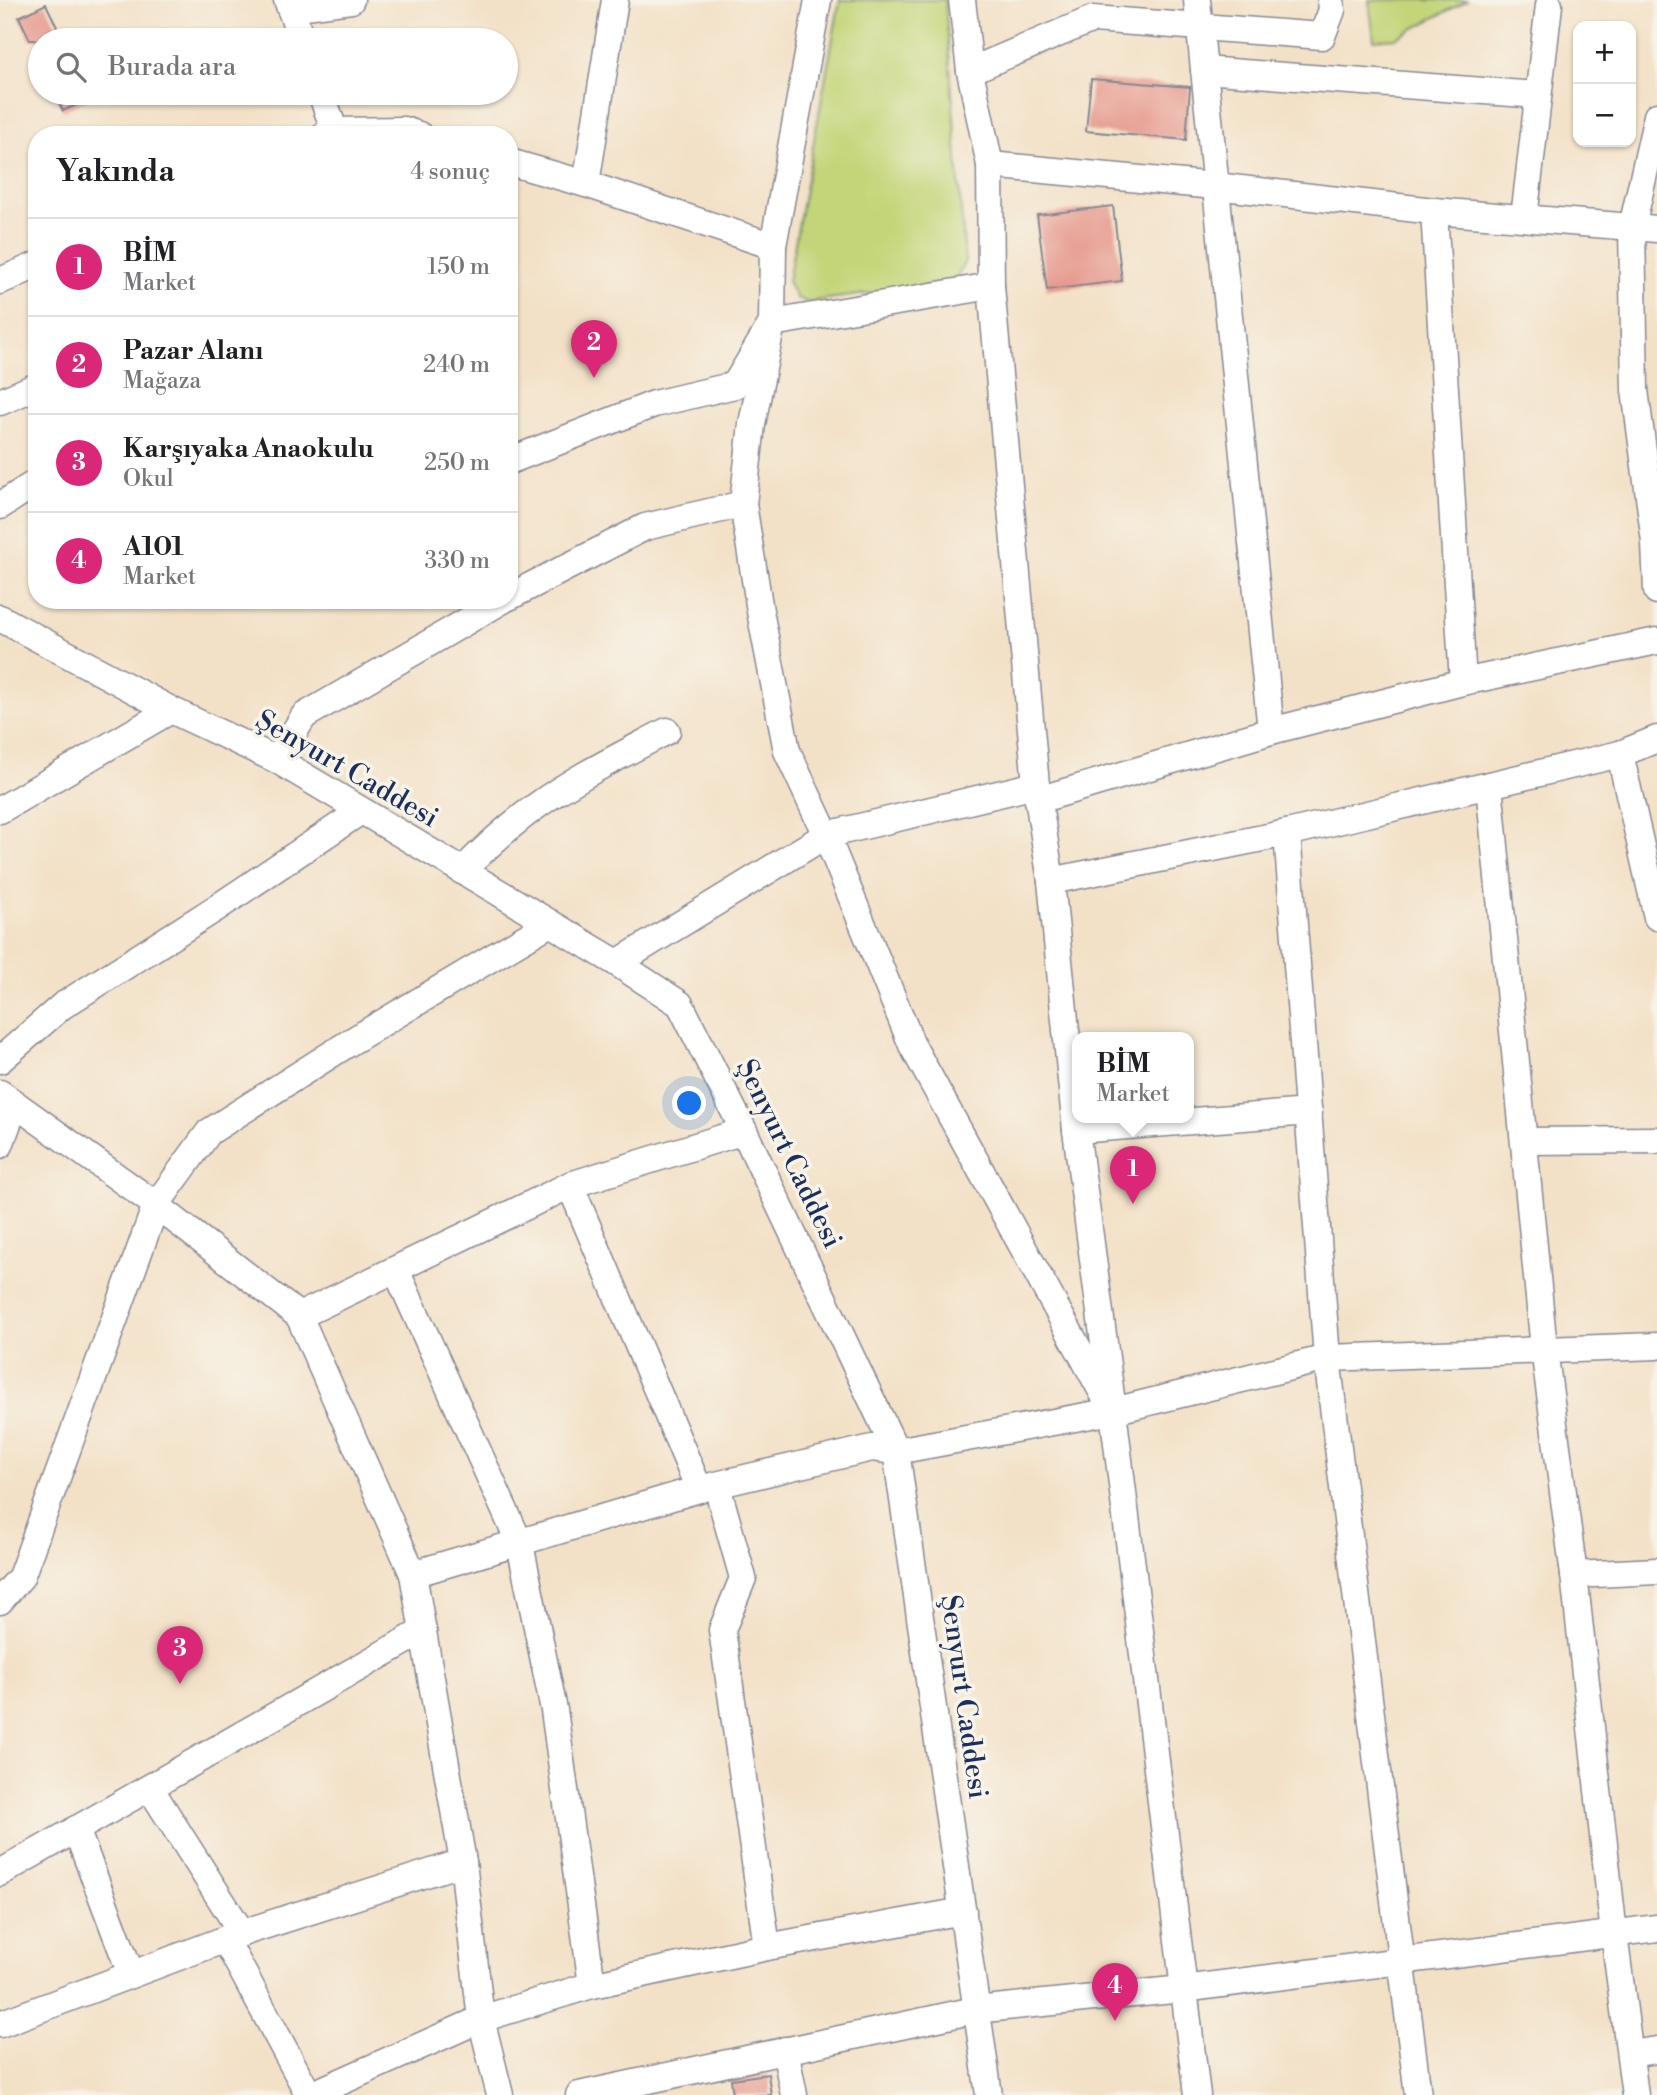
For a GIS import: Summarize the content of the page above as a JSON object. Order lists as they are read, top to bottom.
{
  "streets": {
    "street": ["Şenyurt Caddesi"]
  },
  "page": {
    "map_buttons": ["+", "−"],
    "search": "Burada ara",
    "heading": ["Yakında", "4 sonuç"],
    "list": [
      {
        "mark": "1",
        "name": "BİM",
        "note": "Market",
        "value": "150 m"
      },
      {
        "mark": "2",
        "name": "Pazar Alanı",
        "note": "Mağaza",
        "value": "240 m"
      },
      {
        "mark": "3",
        "name": "Karşıyaka Anaokulu",
        "note": "Okul",
        "value": "250 m"
      },
      {
        "mark": "4",
        "name": "A101",
        "note": "Market",
        "value": "330 m"
      }
    ],
    "pins": [
      "2",
      "1",
      "3",
      "4"
    ],
    "popup": ["BİM", "Market"]
  }
}
